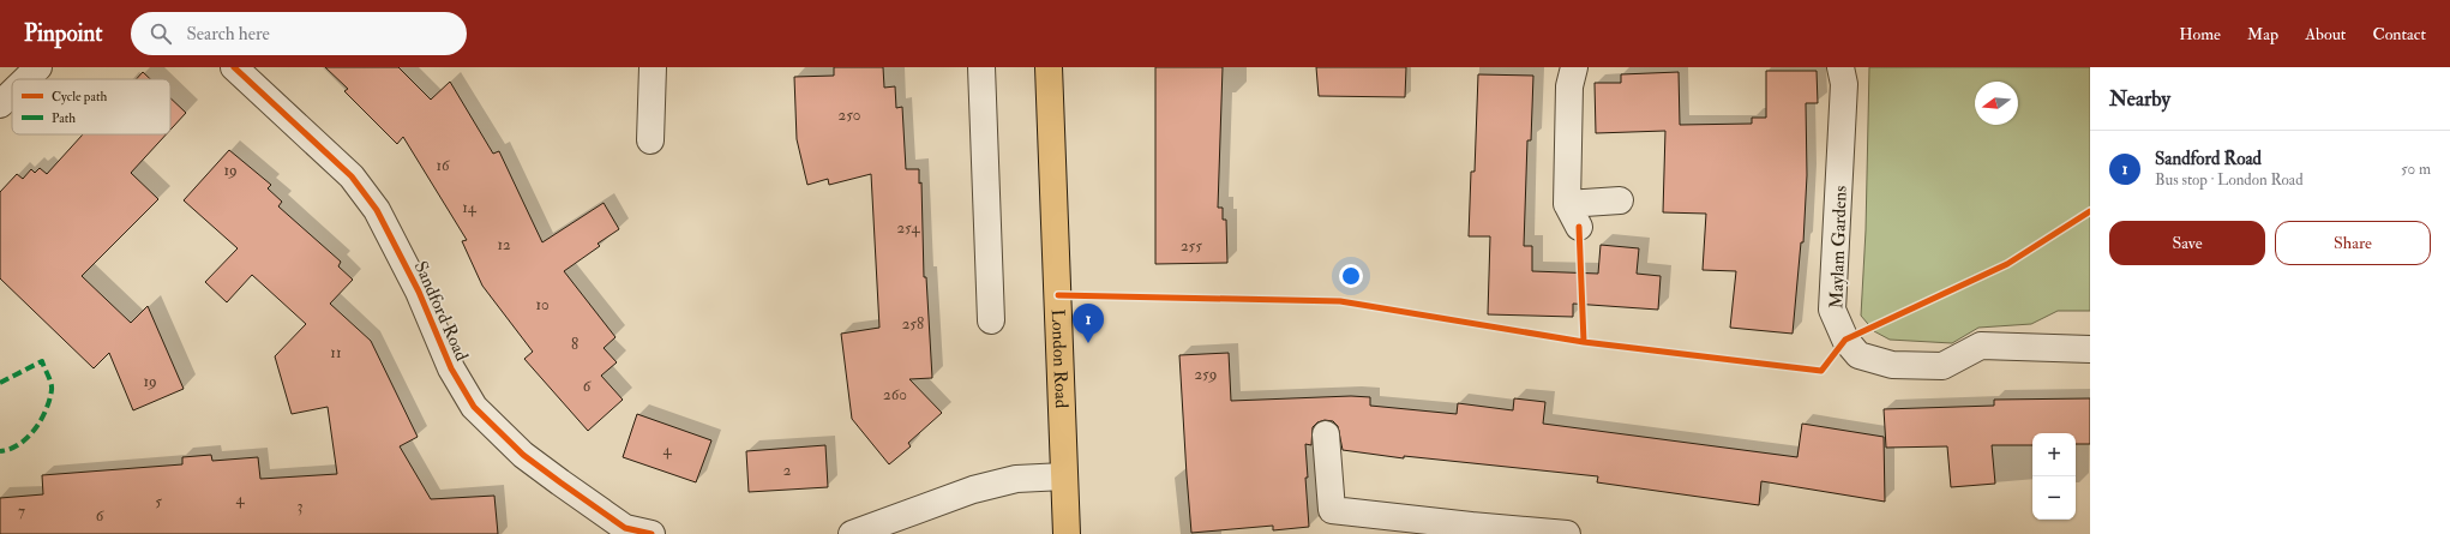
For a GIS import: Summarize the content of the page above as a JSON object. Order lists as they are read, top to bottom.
{
  "streets": {
    "main road": ["London Road"],
    "street": ["Maylam Gardens", "Sandford Road"]
  },
  "house_numbers": [
    "250",
    "16",
    "19",
    "14",
    "254",
    "12",
    "255",
    "10",
    "258",
    "8",
    "11",
    "259",
    "19",
    "6",
    "260",
    "4",
    "2",
    "4",
    "5",
    "3",
    "7",
    "6"
  ],
  "legend": ["Cycle path", "Path"],
  "north": "left",
  "page": {
    "header": "Pinpoint",
    "search": "Search here",
    "nav": [
      "Home",
      "Map",
      "About",
      "Contact"
    ],
    "heading": "Nearby",
    "list": [
      {
        "mark": "1",
        "name": "Sandford Road",
        "note": "Bus stop · London Road",
        "value": "50 m"
      }
    ],
    "buttons": ["Save", "Share"],
    "pins": "1",
    "map_buttons": ["+", "−"]
  }
}
